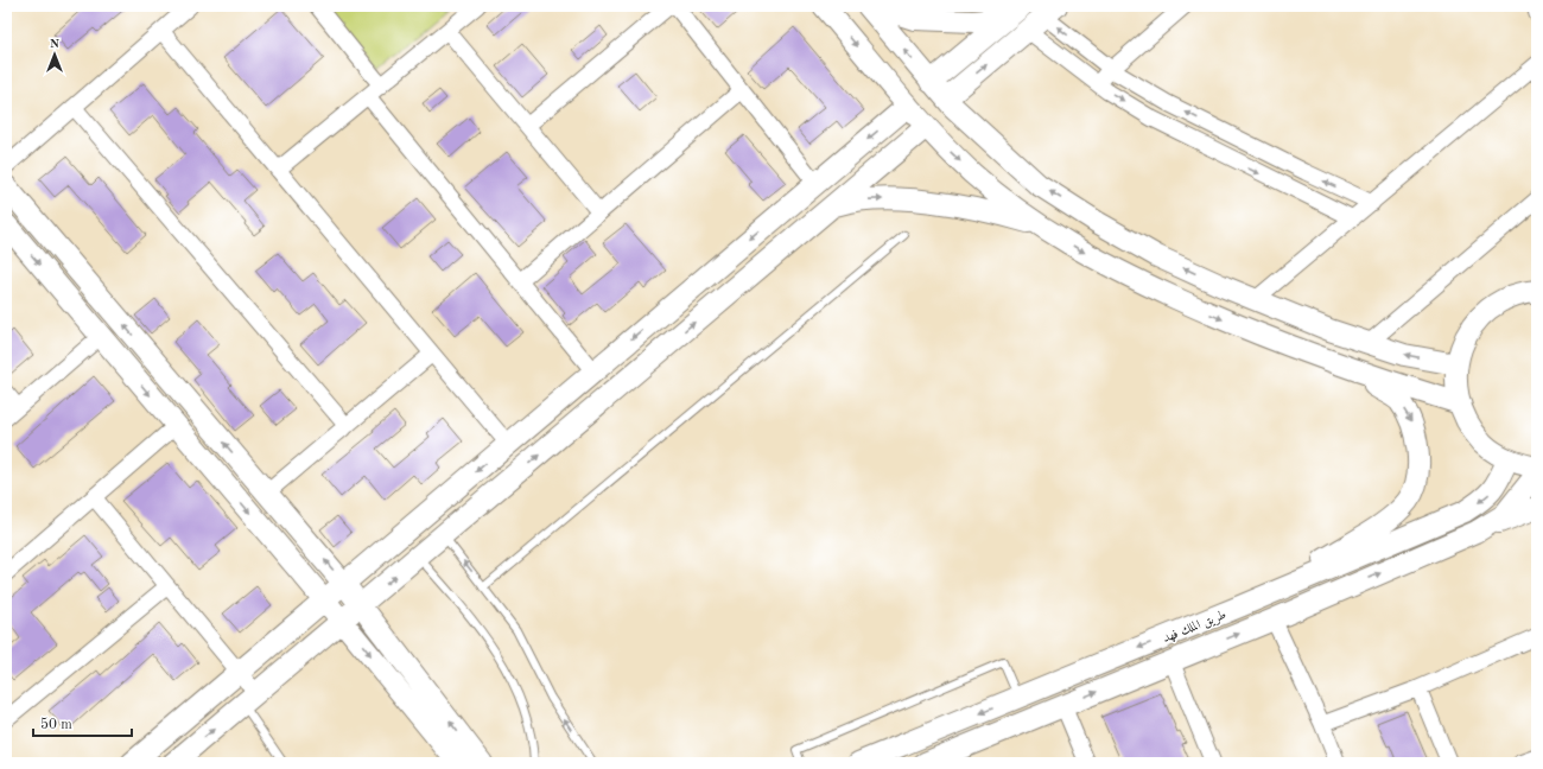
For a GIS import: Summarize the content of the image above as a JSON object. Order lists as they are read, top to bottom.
{
  "streets": {
    "street": ["طريق الملك فهد"]
  },
  "scale_bar": "50 m",
  "north": "top"
}
